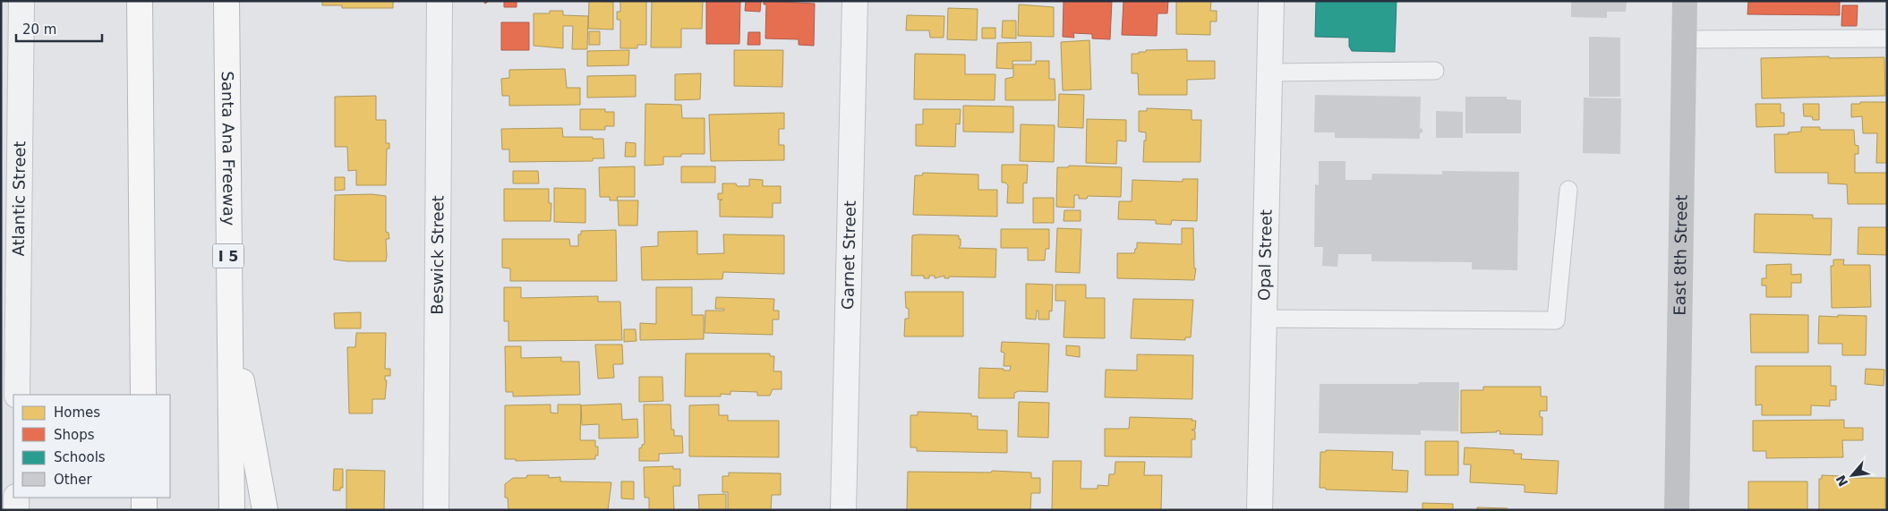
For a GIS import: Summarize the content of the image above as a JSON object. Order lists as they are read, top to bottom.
{
  "streets": {
    "highway": ["Santa Ana Freeway", "I 5"],
    "main road": ["East 8th Street"],
    "street": [
      "Atlantic Street",
      "Opal Street",
      "Beswick Street",
      "Garnet Street"
    ]
  },
  "legend": [
    "Homes",
    "Shops",
    "Schools",
    "Other"
  ],
  "scale_bar": "20 m",
  "north": "bottom left"
}
